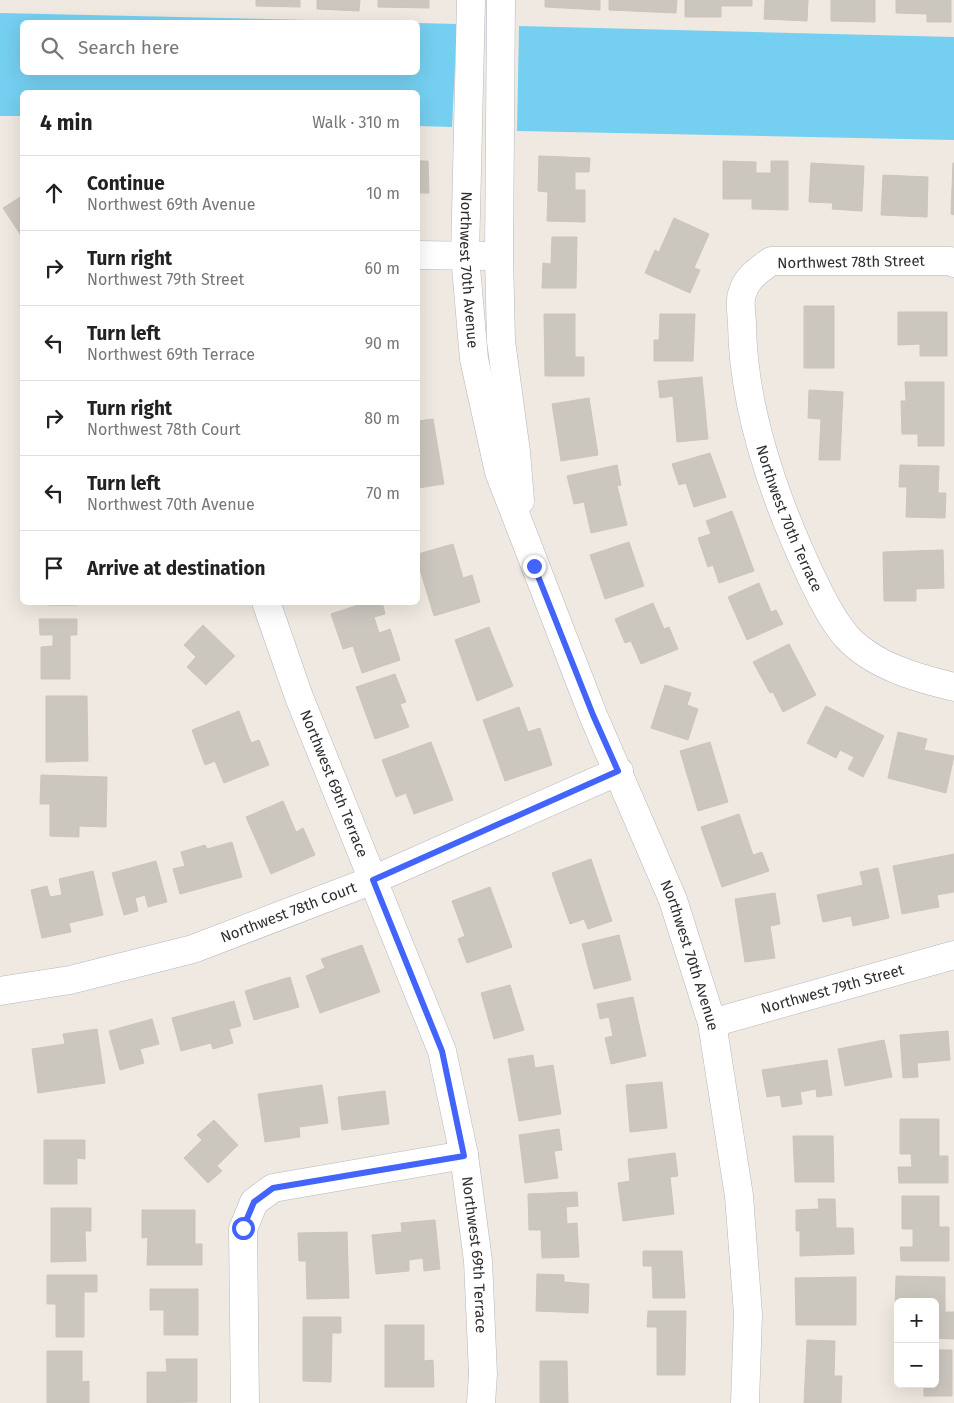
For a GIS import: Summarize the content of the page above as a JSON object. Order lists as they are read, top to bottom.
{
  "streets": {
    "street": [
      "Northwest 78th Street",
      "Northwest 70th Avenue",
      "Northwest 70th Terrace",
      "Northwest 69th Terrace",
      "Northwest 78th Court",
      "Northwest 79th Street"
    ]
  },
  "crossings": [
    ["Northwest 78th Street", "Northwest 70th Terrace"],
    ["Northwest 70th Avenue", "Northwest 78th Court"],
    ["Northwest 70th Avenue", "Northwest 79th Street"],
    ["Northwest 69th Terrace", "Northwest 78th Court"]
  ],
  "page": {
    "search": "Search here",
    "heading": ["4 min", "Walk · 310 m"],
    "list": [
      ["Continue", "Northwest 69th Avenue", "10 m"],
      ["Turn right", "Northwest 79th Street", "60 m"],
      ["Turn left", "Northwest 69th Terrace", "90 m"],
      ["Turn right", "Northwest 78th Court", "80 m"],
      ["Turn left", "Northwest 70th Avenue", "70 m"],
      "Arrive at destination"
    ],
    "map_buttons": ["+", "−"]
  }
}
